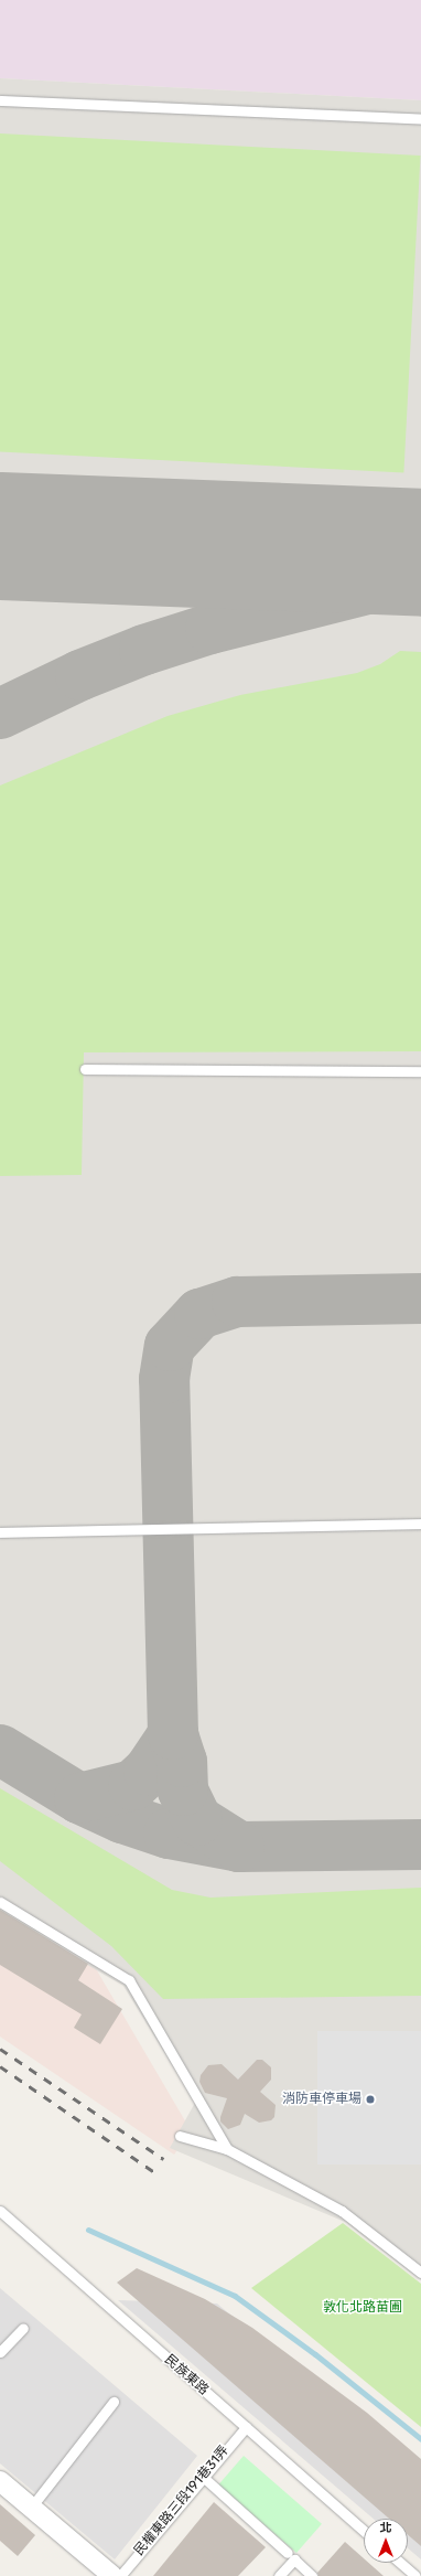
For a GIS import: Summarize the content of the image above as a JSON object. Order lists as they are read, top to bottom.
{
  "streets": {
    "lane": ["民族東路", "民權東路三段191巷31弄"]
  },
  "crossings": [
    ["民族東路", "民權東路三段191巷31弄"]
  ],
  "parks": ["敦化北路苗圃"],
  "places": ["消防車停車場"],
  "north": "top"
}
